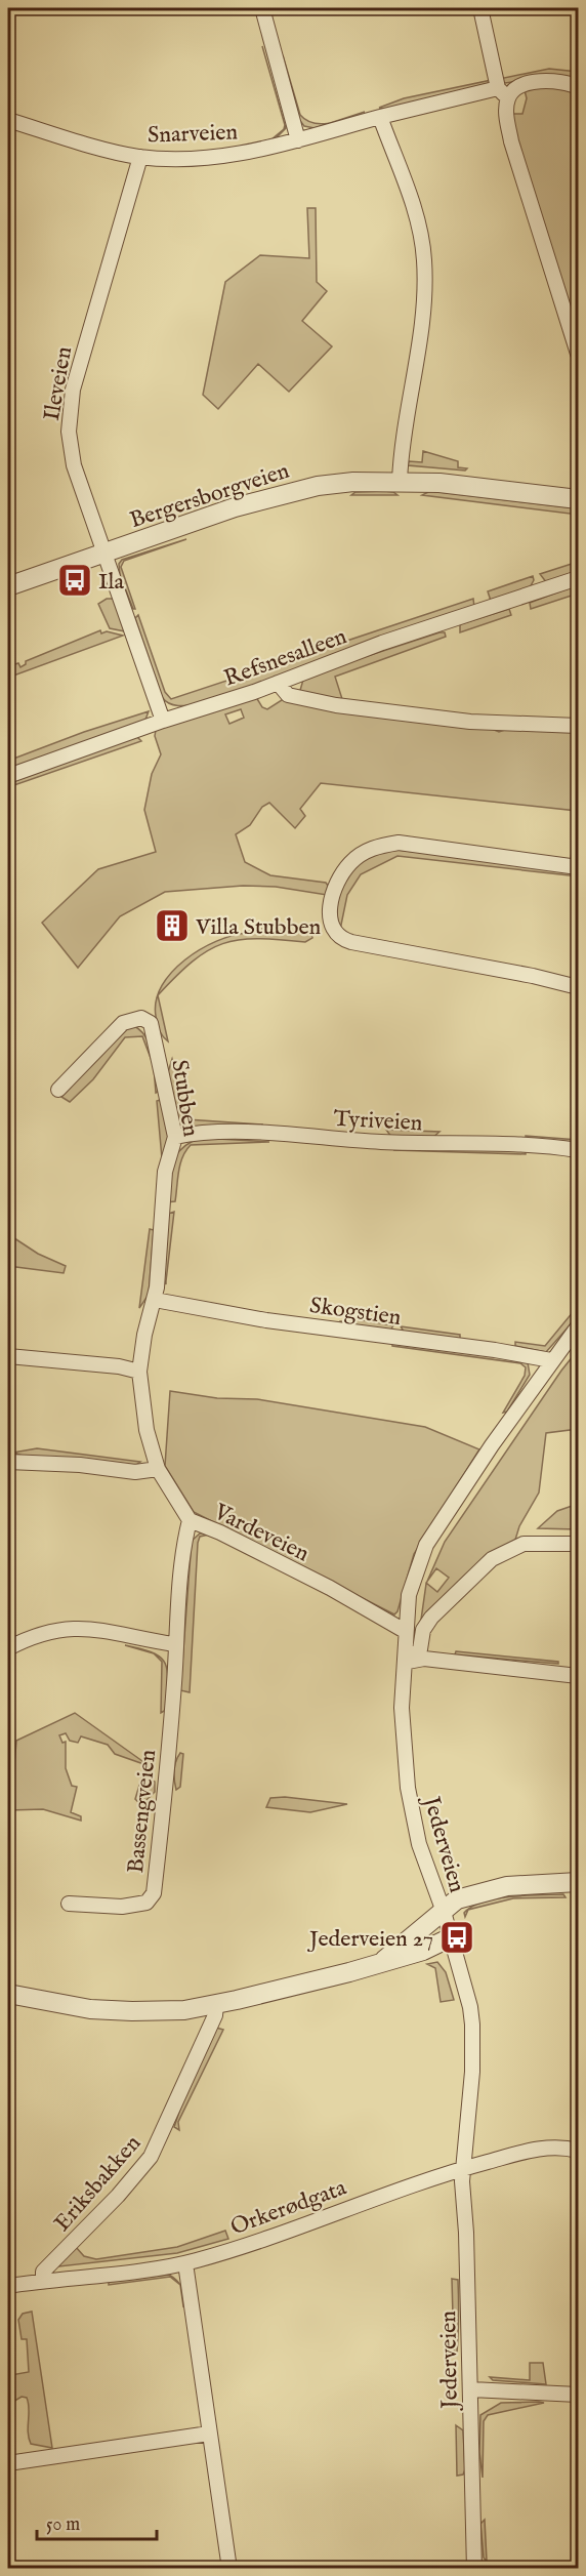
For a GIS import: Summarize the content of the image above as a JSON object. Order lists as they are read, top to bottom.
{
  "streets": {
    "street": [
      "Snarveien",
      "Ileveien",
      "Bergersborgveien",
      "Refsnesalleen",
      "Stubben",
      "Tyriveien",
      "Skogstien",
      "Vardeveien",
      "Bassengveien",
      "Jederveien",
      "Eriksbakken",
      "Orkerødgata"
    ]
  },
  "crossings": [
    ["Snarveien", "Ileveien"],
    ["Ileveien", "Bergersborgveien"],
    ["Ileveien", "Refsnesalleen"],
    ["Stubben", "Tyriveien"],
    ["Stubben", "Skogstien"],
    ["Stubben", "Vardeveien"],
    ["Skogstien", "Jederveien"],
    ["Vardeveien", "Bassengveien"],
    ["Vardeveien", "Jederveien"],
    ["Jederveien", "Orkerødgata"],
    ["Eriksbakken", "Orkerødgata"]
  ],
  "places": {
    "bus stop": ["Ila", "Jederveien 27"],
    "building": ["Villa Stubben"]
  },
  "scale_bar": "50 m"
}
